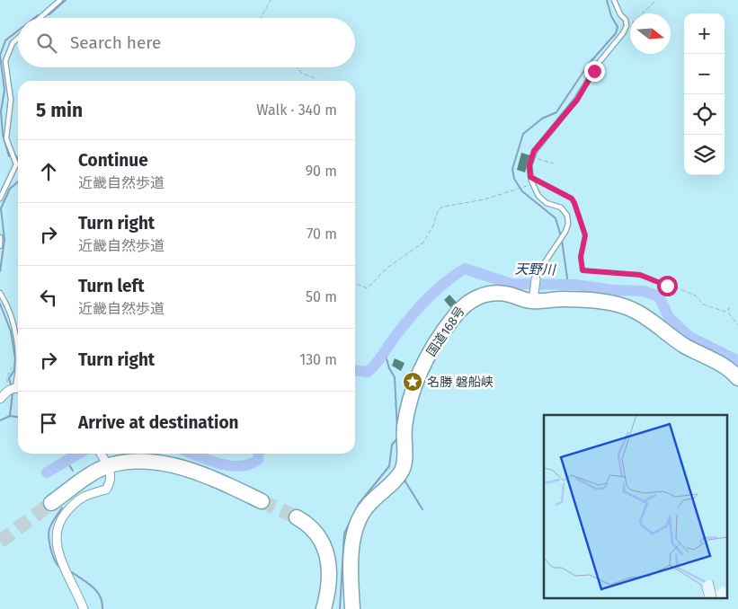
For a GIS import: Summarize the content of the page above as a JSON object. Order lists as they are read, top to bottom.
{
  "streets": {
    "highway": ["国道168号"]
  },
  "water": ["天野川"],
  "places": {
    "place": ["名勝 磐船峡"]
  },
  "north": "right",
  "page": {
    "map_buttons": ["+", "−"],
    "search": "Search here",
    "heading": ["5 min", "Walk · 340 m"],
    "list": [
      ["Continue", "近畿自然歩道", "90 m"],
      ["Turn right", "近畿自然歩道", "70 m"],
      ["Turn left", "近畿自然歩道", "50 m"],
      ["Turn right", "130 m"],
      "Arrive at destination"
    ]
  }
}
